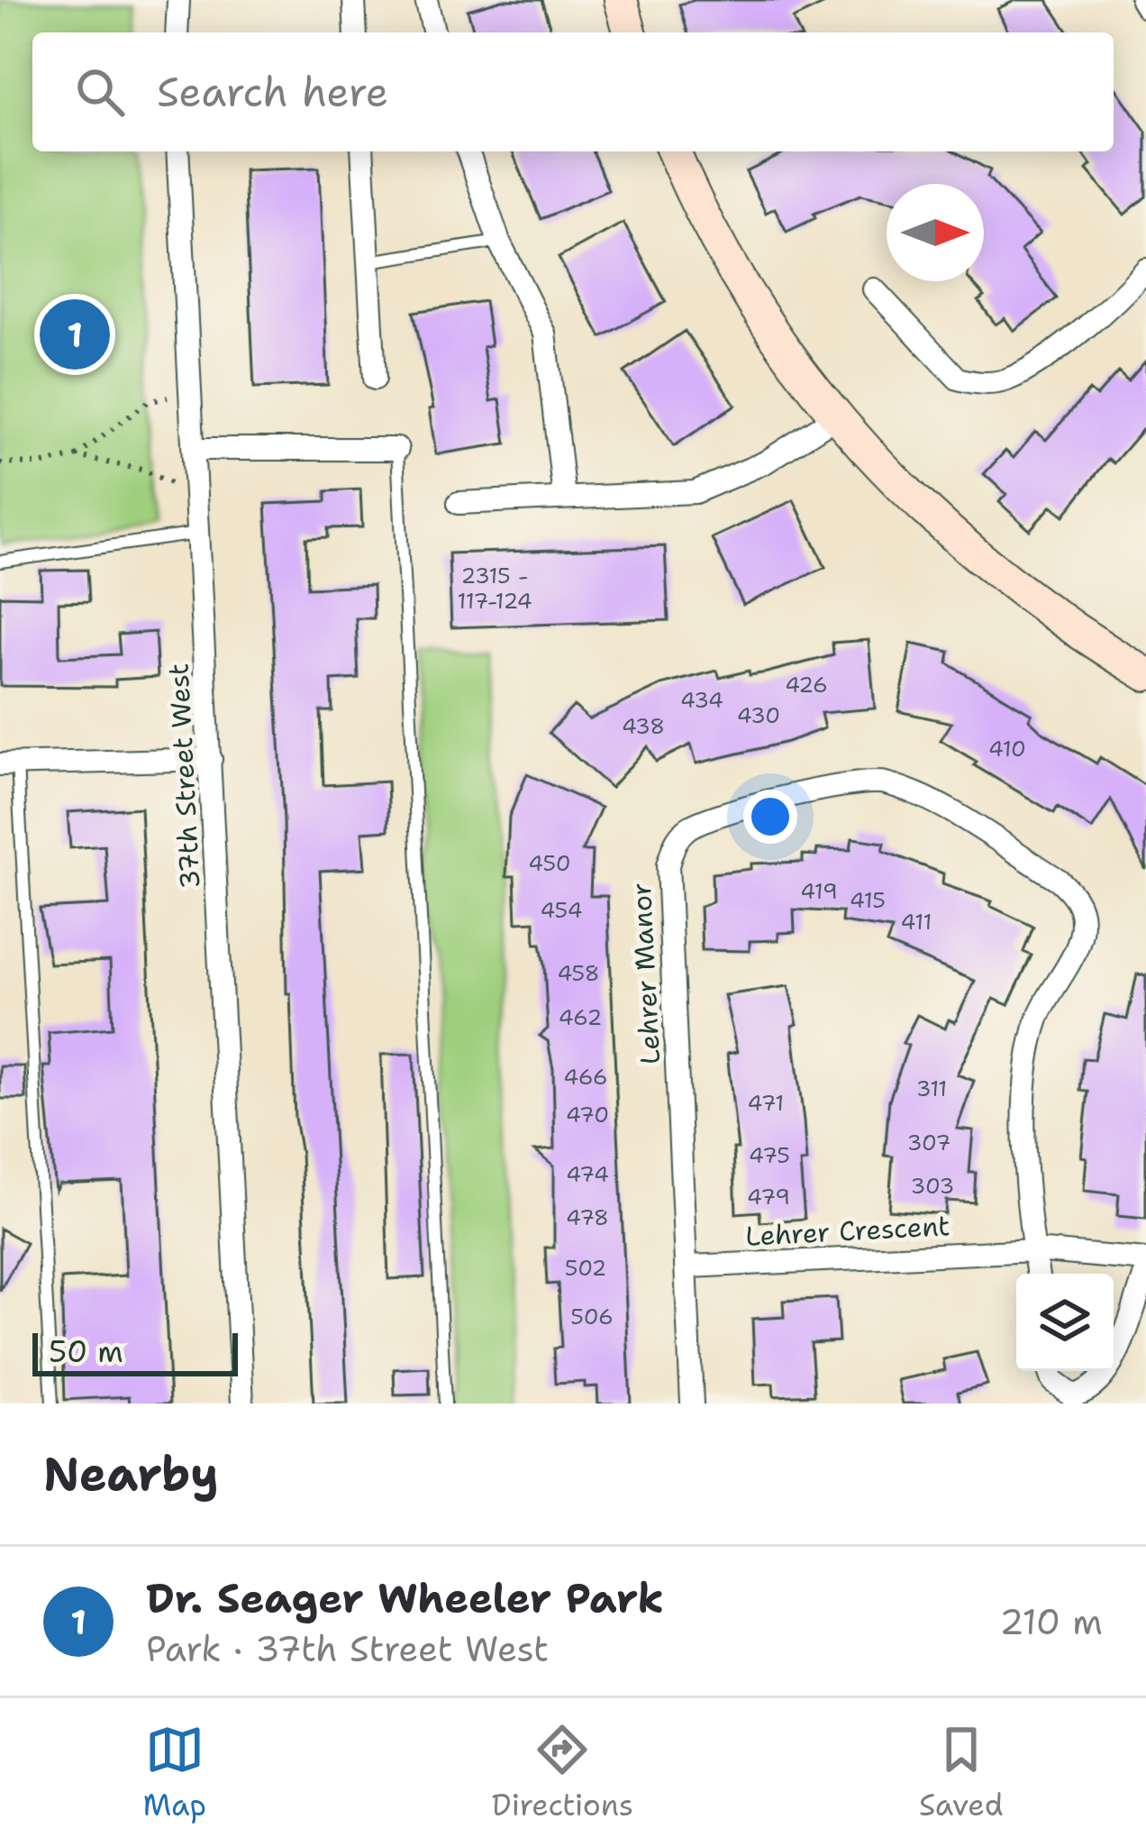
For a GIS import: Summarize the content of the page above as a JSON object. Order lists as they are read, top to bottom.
{
  "streets": {
    "street": ["37th Street West", "Lehrer Manor", "Lehrer Crescent"]
  },
  "crossings": [
    ["Lehrer Manor", "Lehrer Crescent"]
  ],
  "house_numbers": [
    "2315 - 117-124",
    "426",
    "434",
    "430",
    "438",
    "410",
    "450",
    "419",
    "415",
    "454",
    "411",
    "458",
    "462",
    "466",
    "311",
    "471",
    "470",
    "307",
    "475",
    "474",
    "303",
    "479",
    "478",
    "502",
    "506"
  ],
  "scale_bar": "50 m",
  "north": "right",
  "page": {
    "search": "Search here",
    "pins": "1",
    "scale": "50 m",
    "heading": "Nearby",
    "list": [
      {
        "mark": "1",
        "name": "Dr. Seager Wheeler Park",
        "note": "Park · 37th Street West",
        "value": "210 m"
      }
    ],
    "nav": ["Map", "Directions", "Saved"]
  }
}
